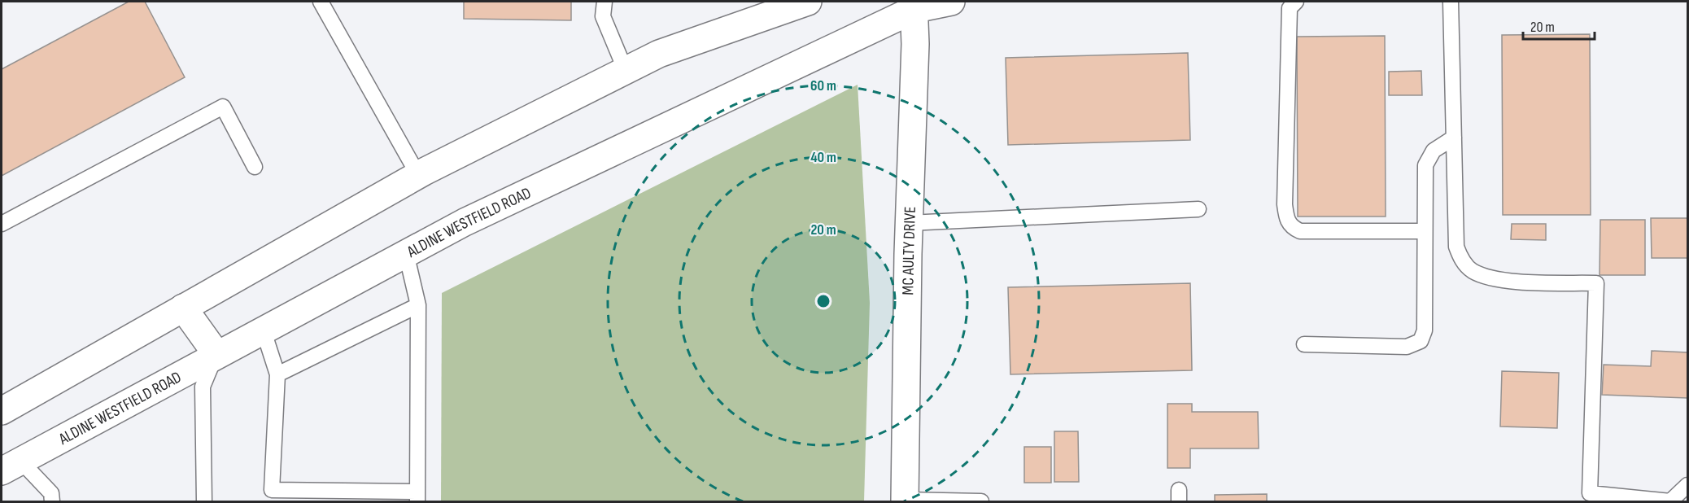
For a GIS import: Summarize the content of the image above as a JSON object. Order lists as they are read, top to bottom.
{
  "streets": {
    "main road": ["ALDINE WESTFIELD ROAD", "MC AULTY DRIVE"]
  },
  "crossings": [
    ["ALDINE WESTFIELD ROAD", "MC AULTY DRIVE"]
  ],
  "scale_bar": "20 m",
  "rings": ["60 m", "40 m", "20 m"]
}
